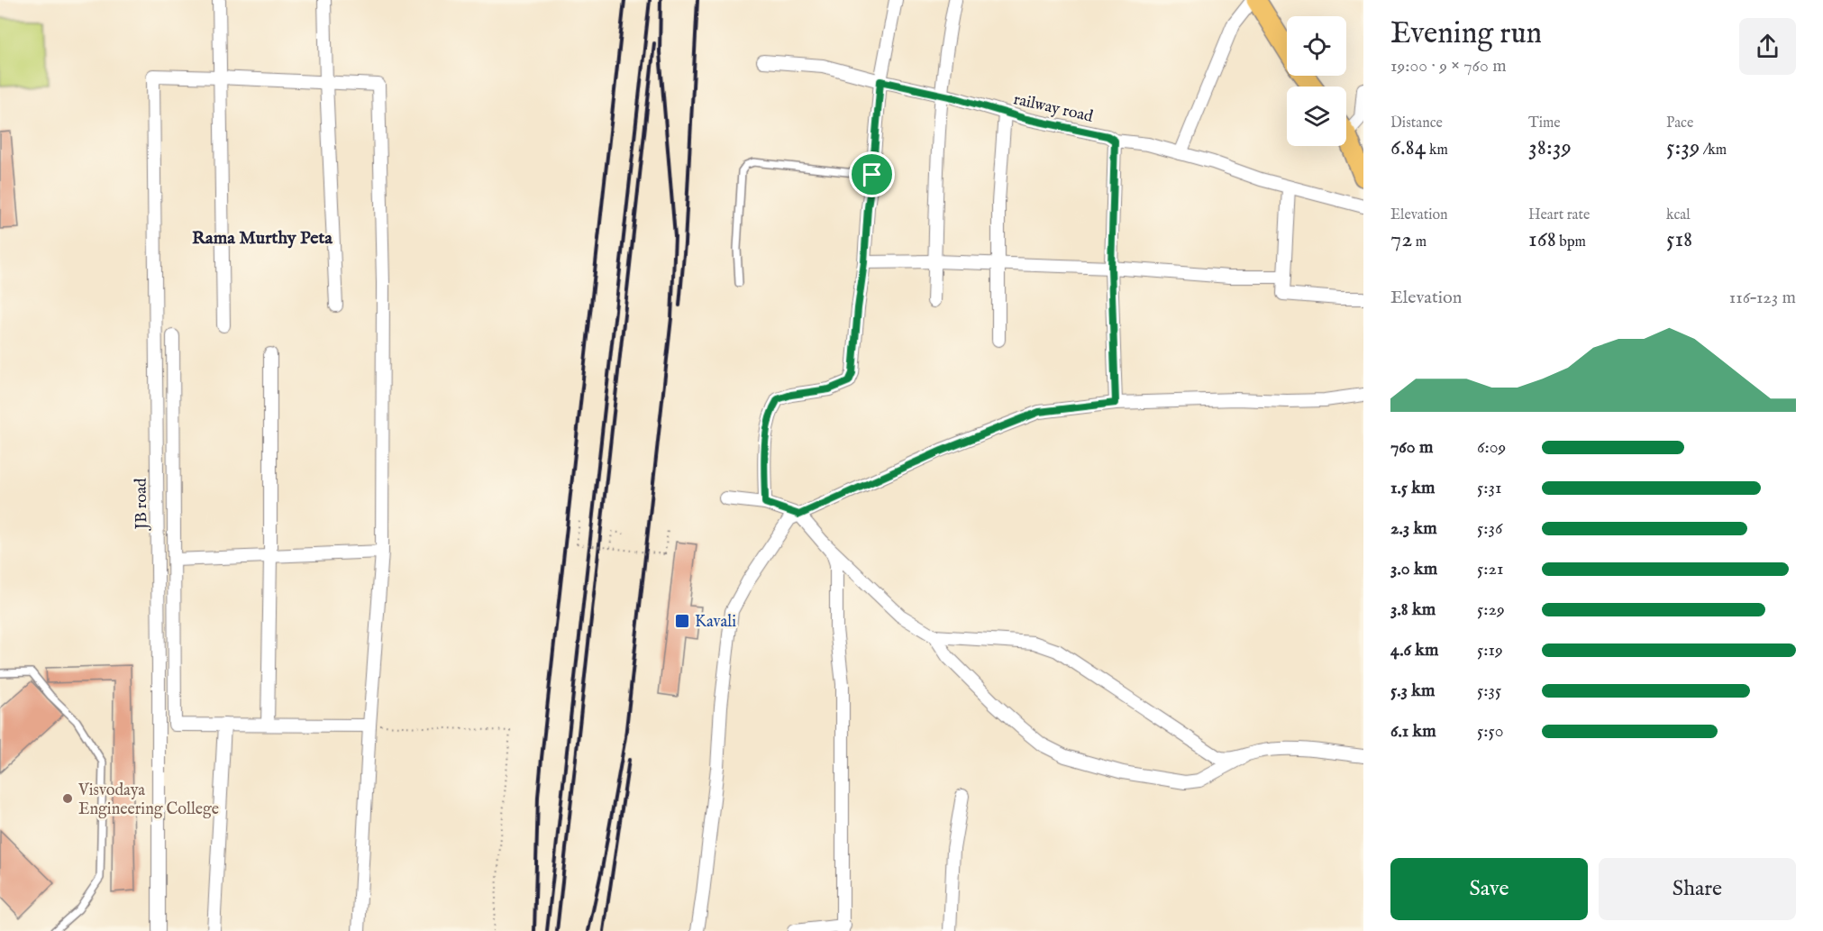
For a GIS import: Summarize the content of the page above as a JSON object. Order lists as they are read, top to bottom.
{
  "streets": {
    "street": ["railway road", "JB road"]
  },
  "districts": ["Rama Murthy Peta"],
  "places": {
    "transit": ["Kavali"],
    "other": ["Visvodaya Engineering College"]
  },
  "page": {
    "heading": ["Evening run", "19:00 · 9 × 760 m"],
    "stats": [
      ["Distance", "6.84 km"],
      ["Time", "38:39"],
      ["Pace", "5:39 /km"],
      ["Elevation", "72 m"],
      ["Heart rate", "168 bpm"],
      ["kcal", "518"]
    ],
    "chart": ["Elevation", "116–123 m"],
    "list": [
      {
        "name": "760 m",
        "note": "6:09"
      },
      {
        "name": "1.5 km",
        "note": "5:31"
      },
      {
        "name": "2.3 km",
        "note": "5:36"
      },
      {
        "name": "3.0 km",
        "note": "5:21"
      },
      {
        "name": "3.8 km",
        "note": "5:29"
      },
      {
        "name": "4.6 km",
        "note": "5:19"
      },
      {
        "name": "5.3 km",
        "note": "5:35"
      },
      {
        "name": "6.1 km",
        "note": "5:50"
      }
    ],
    "buttons": ["Save", "Share"]
  }
}
